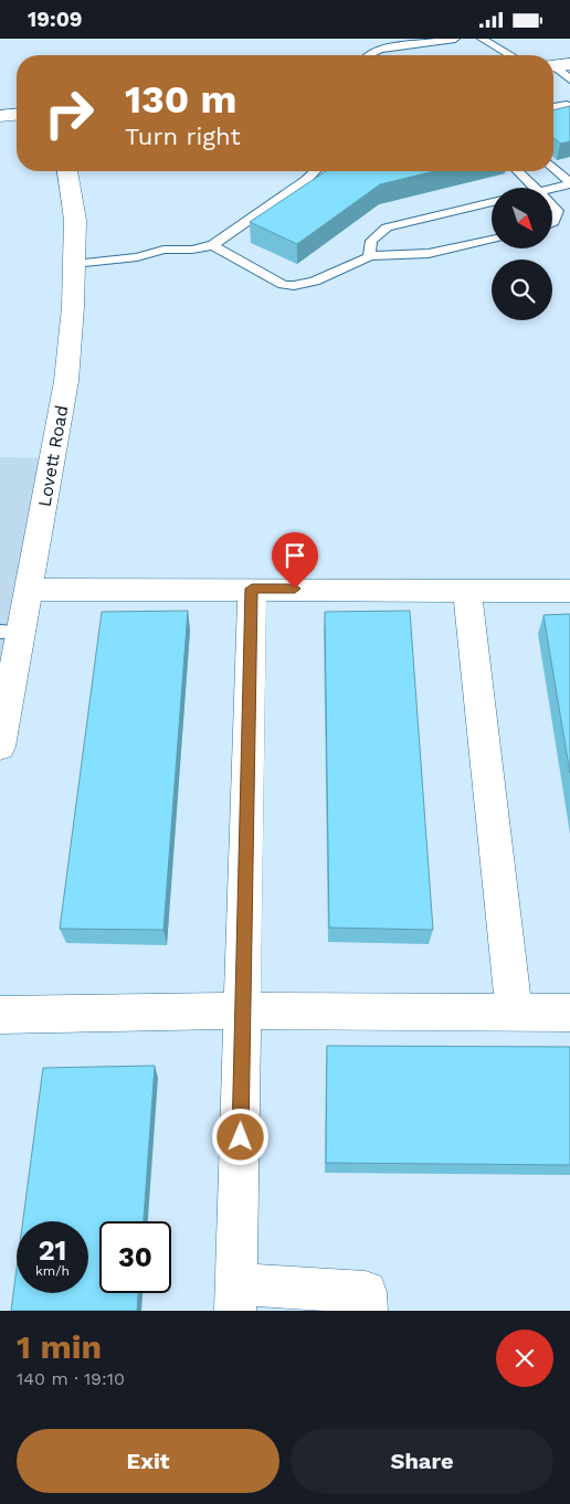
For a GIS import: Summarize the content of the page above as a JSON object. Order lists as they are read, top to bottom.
{
  "streets": {
    "street": ["Lovett Road"]
  },
  "north": "bottom right",
  "page": {
    "status": "19:09",
    "turn": ["130 m", "Turn right"],
    "speed": "21 km/h",
    "limit": "30",
    "heading": ["1 min", "140 m · 19:10"],
    "buttons": ["Exit", "Share"]
  }
}
